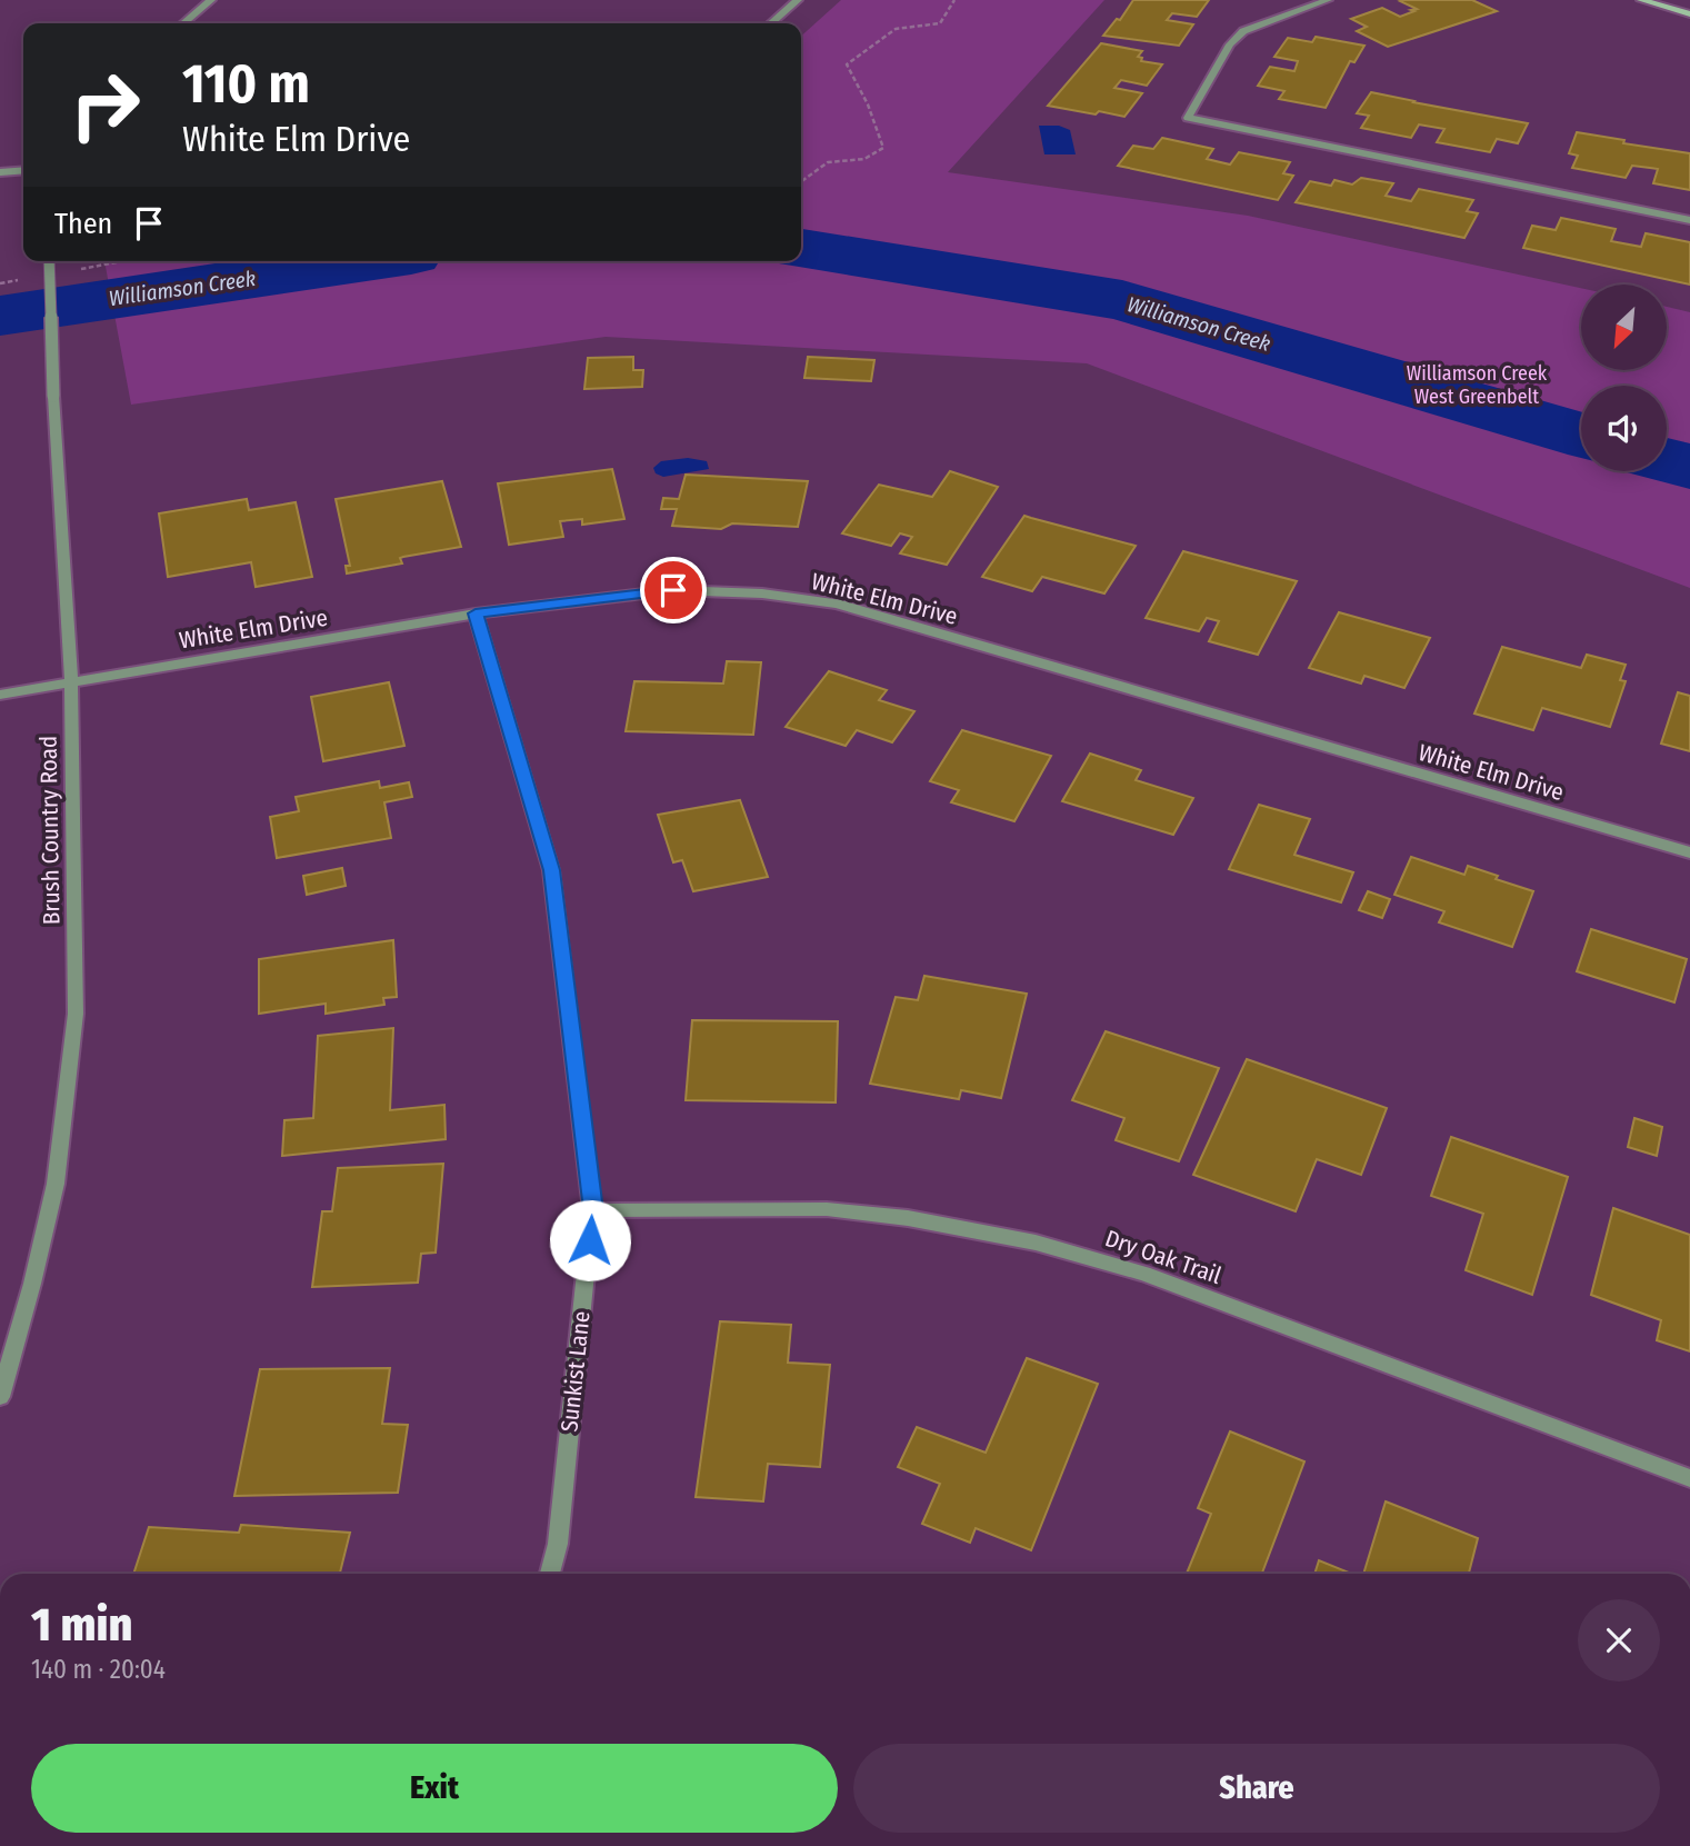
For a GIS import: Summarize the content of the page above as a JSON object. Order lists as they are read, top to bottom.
{
  "streets": {
    "street": [
      "White Elm Drive",
      "Brush Country Road",
      "Dry Oak Trail",
      "Sunkist Lane"
    ]
  },
  "crossings": [
    ["White Elm Drive", "Brush Country Road"],
    ["White Elm Drive", "Sunkist Lane"],
    ["Dry Oak Trail", "Sunkist Lane"]
  ],
  "water": ["Williamson Creek"],
  "parks": ["Williamson Creek West Greenbelt"],
  "north": "bottom left",
  "page": {
    "turn": ["110 m", "White Elm Drive"],
    "then": "Then",
    "heading": ["1 min", "140 m · 20:04"],
    "buttons": ["Exit", "Share"]
  }
}
